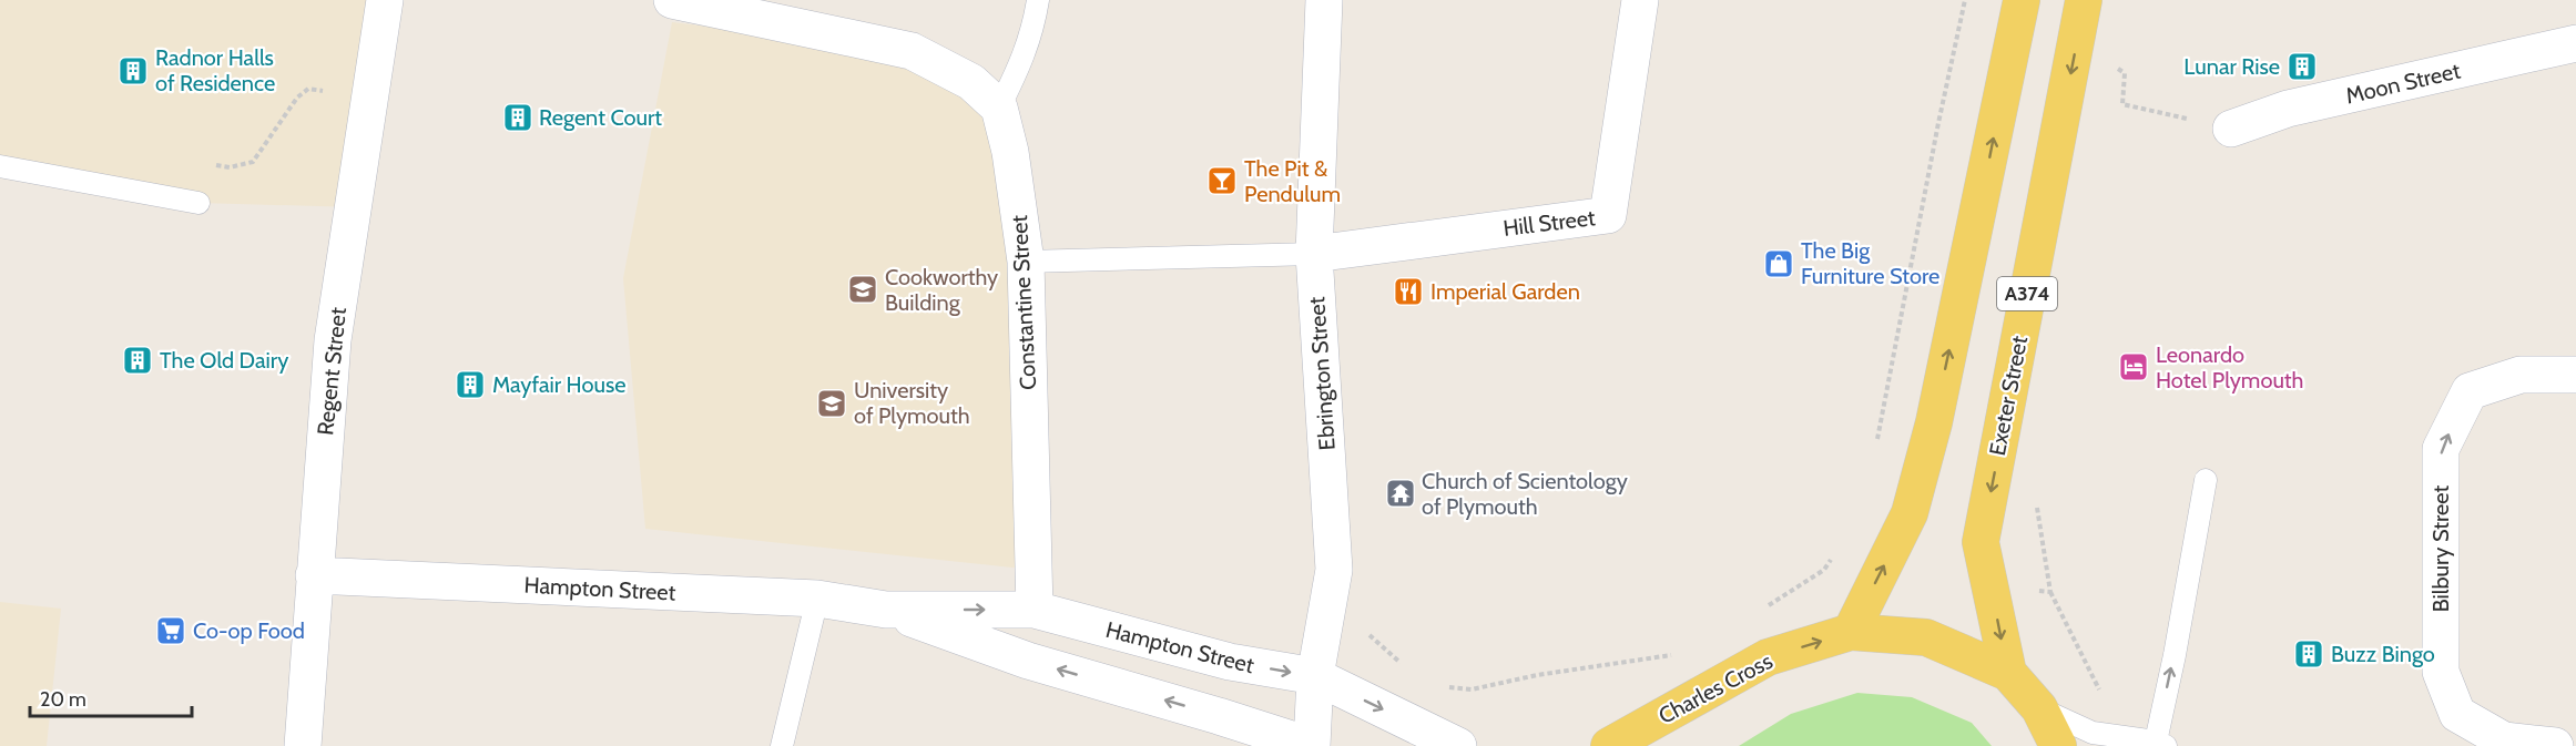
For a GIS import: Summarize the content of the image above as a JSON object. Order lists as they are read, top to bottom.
{
  "streets": {
    "main road": ["A374", "Exeter Street", "Charles Cross"],
    "street": [
      "Moon Street",
      "Hill Street",
      "Constantine Street",
      "Regent Street",
      "Ebrington Street",
      "Bilbury Street",
      "Hampton Street"
    ]
  },
  "crossings": [
    ["Hill Street", "Ebrington Street"],
    ["A374", "Charles Cross"],
    ["Constantine Street", "Hampton Street"],
    ["Regent Street", "Hampton Street"],
    ["Ebrington Street", "Hampton Street"],
    ["Exeter Street", "Charles Cross"]
  ],
  "one_way": ["Charles Cross"],
  "places": {
    "building": [
      "Lunar Rise",
      "Radnor Halls of Residence",
      "Regent Court",
      "The Old Dairy",
      "Mayfair House",
      "Buzz Bingo"
    ],
    "bar": ["The Pit & Pendulum"],
    "shop": ["The Big Furniture Store"],
    "school or university": ["Cookworthy Building", "University of Plymouth"],
    "restaurant": ["Imperial Garden"],
    "hotel": ["Leonardo Hotel Plymouth"],
    "temple": ["Church of Scientology of Plymouth"],
    "supermarket": ["Co-op Food"]
  },
  "scale_bar": "20 m"
}
